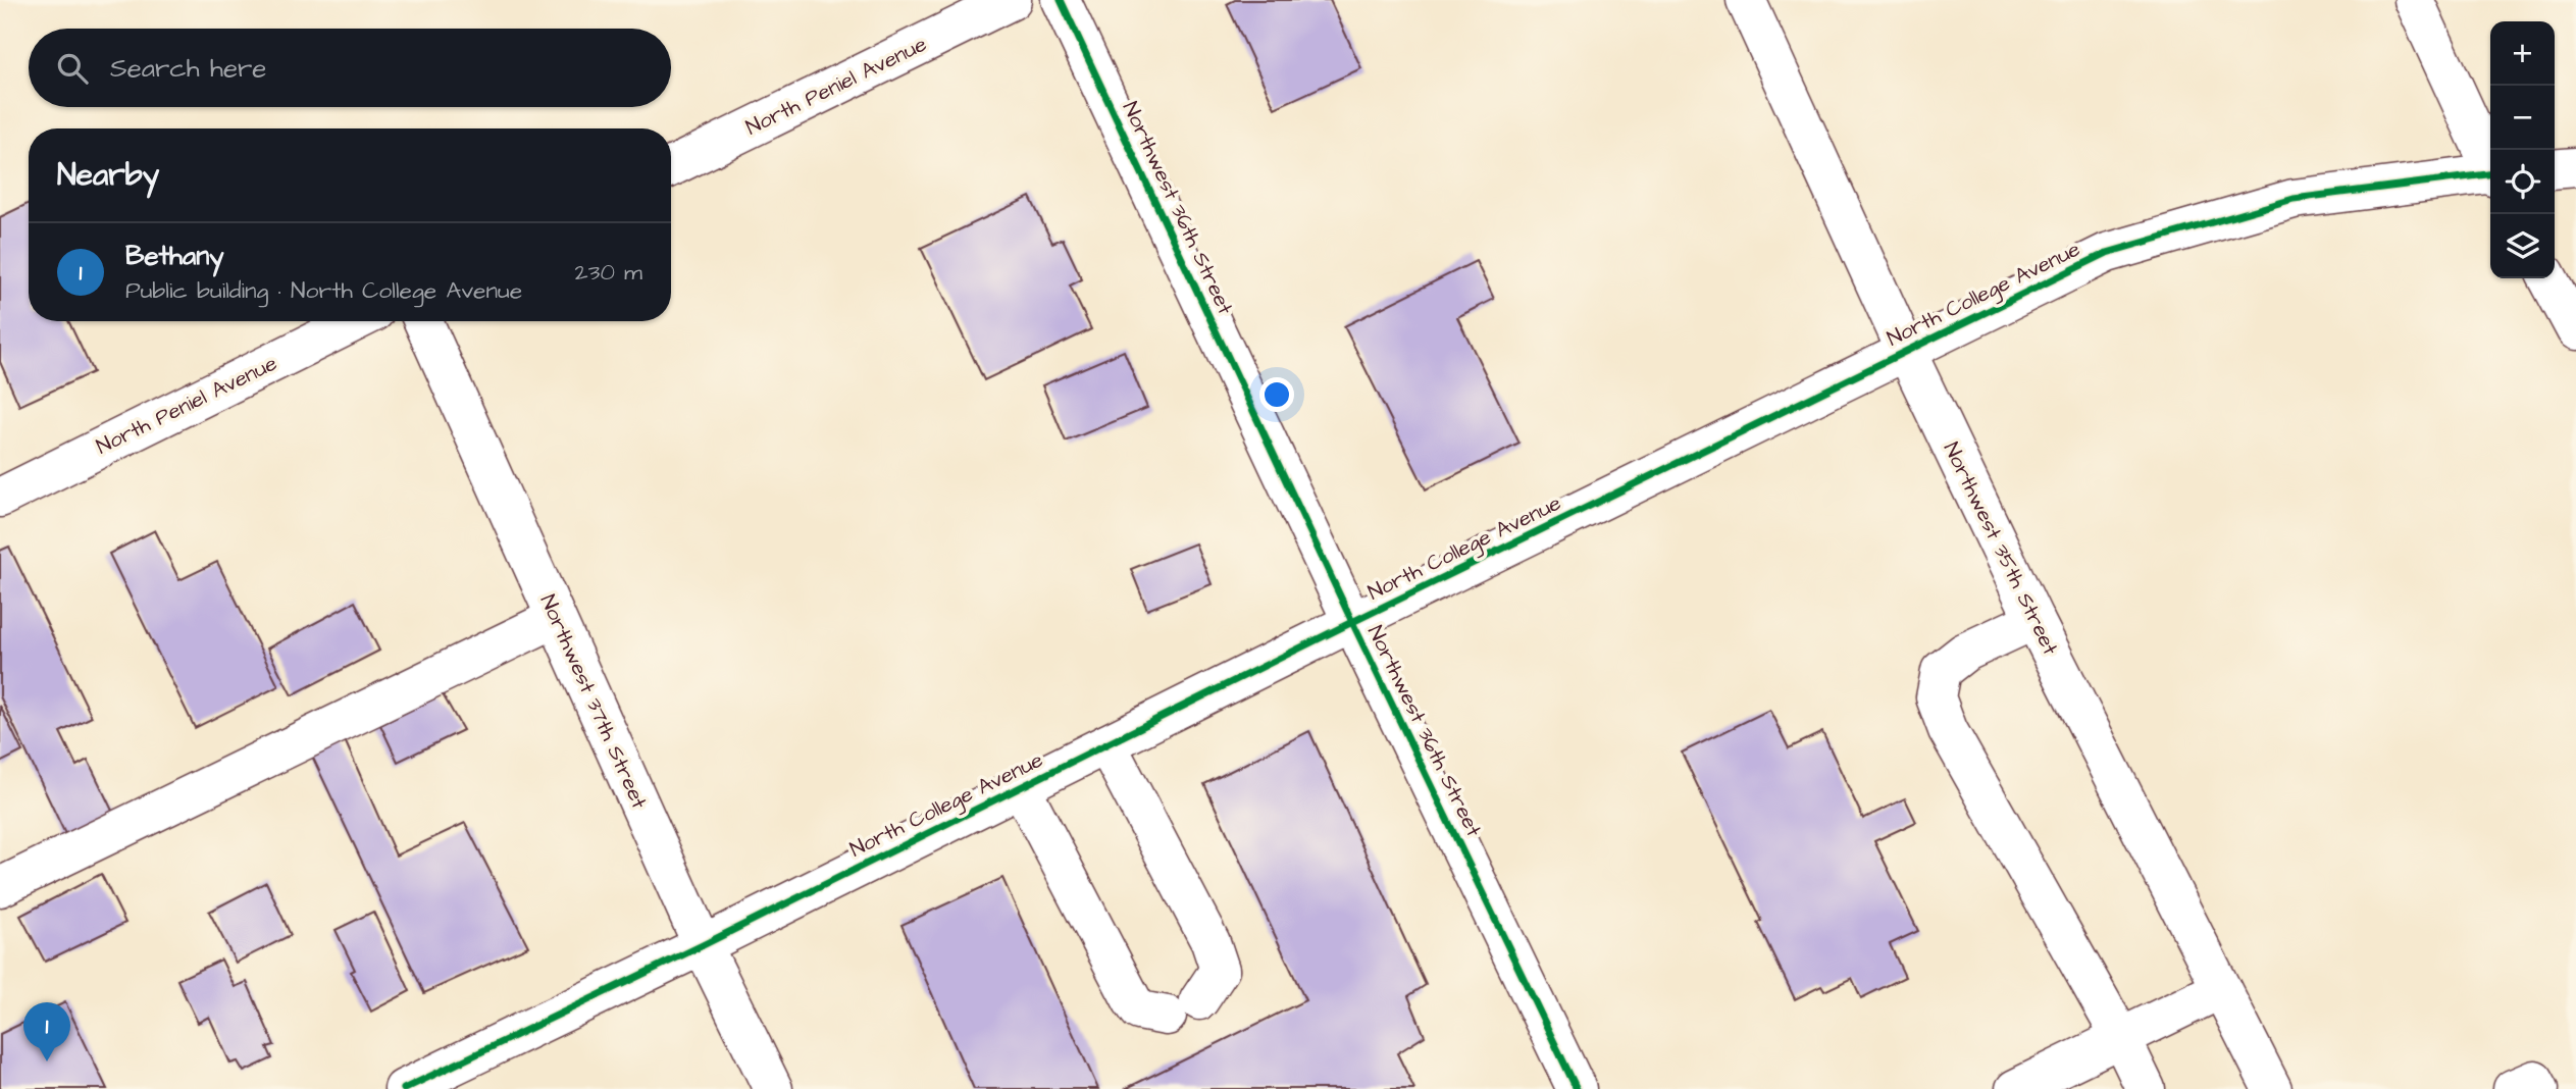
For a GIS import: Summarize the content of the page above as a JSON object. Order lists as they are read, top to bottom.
{
  "streets": {
    "street": [
      "North Peniel Avenue",
      "Northwest 36th Street",
      "North College Avenue",
      "Northwest 35th Street",
      "Northwest 37th Street"
    ]
  },
  "crossings": [
    ["Northwest 36th Street", "North College Avenue"],
    ["North College Avenue", "Northwest 35th Street"],
    ["North College Avenue", "Northwest 37th Street"]
  ],
  "page": {
    "map_buttons": ["+", "−"],
    "search": "Search here",
    "heading": "Nearby",
    "list": [
      {
        "mark": "1",
        "name": "Bethany",
        "note": "Public building · North College Avenue",
        "value": "230 m"
      }
    ],
    "pins": "1"
  }
}
